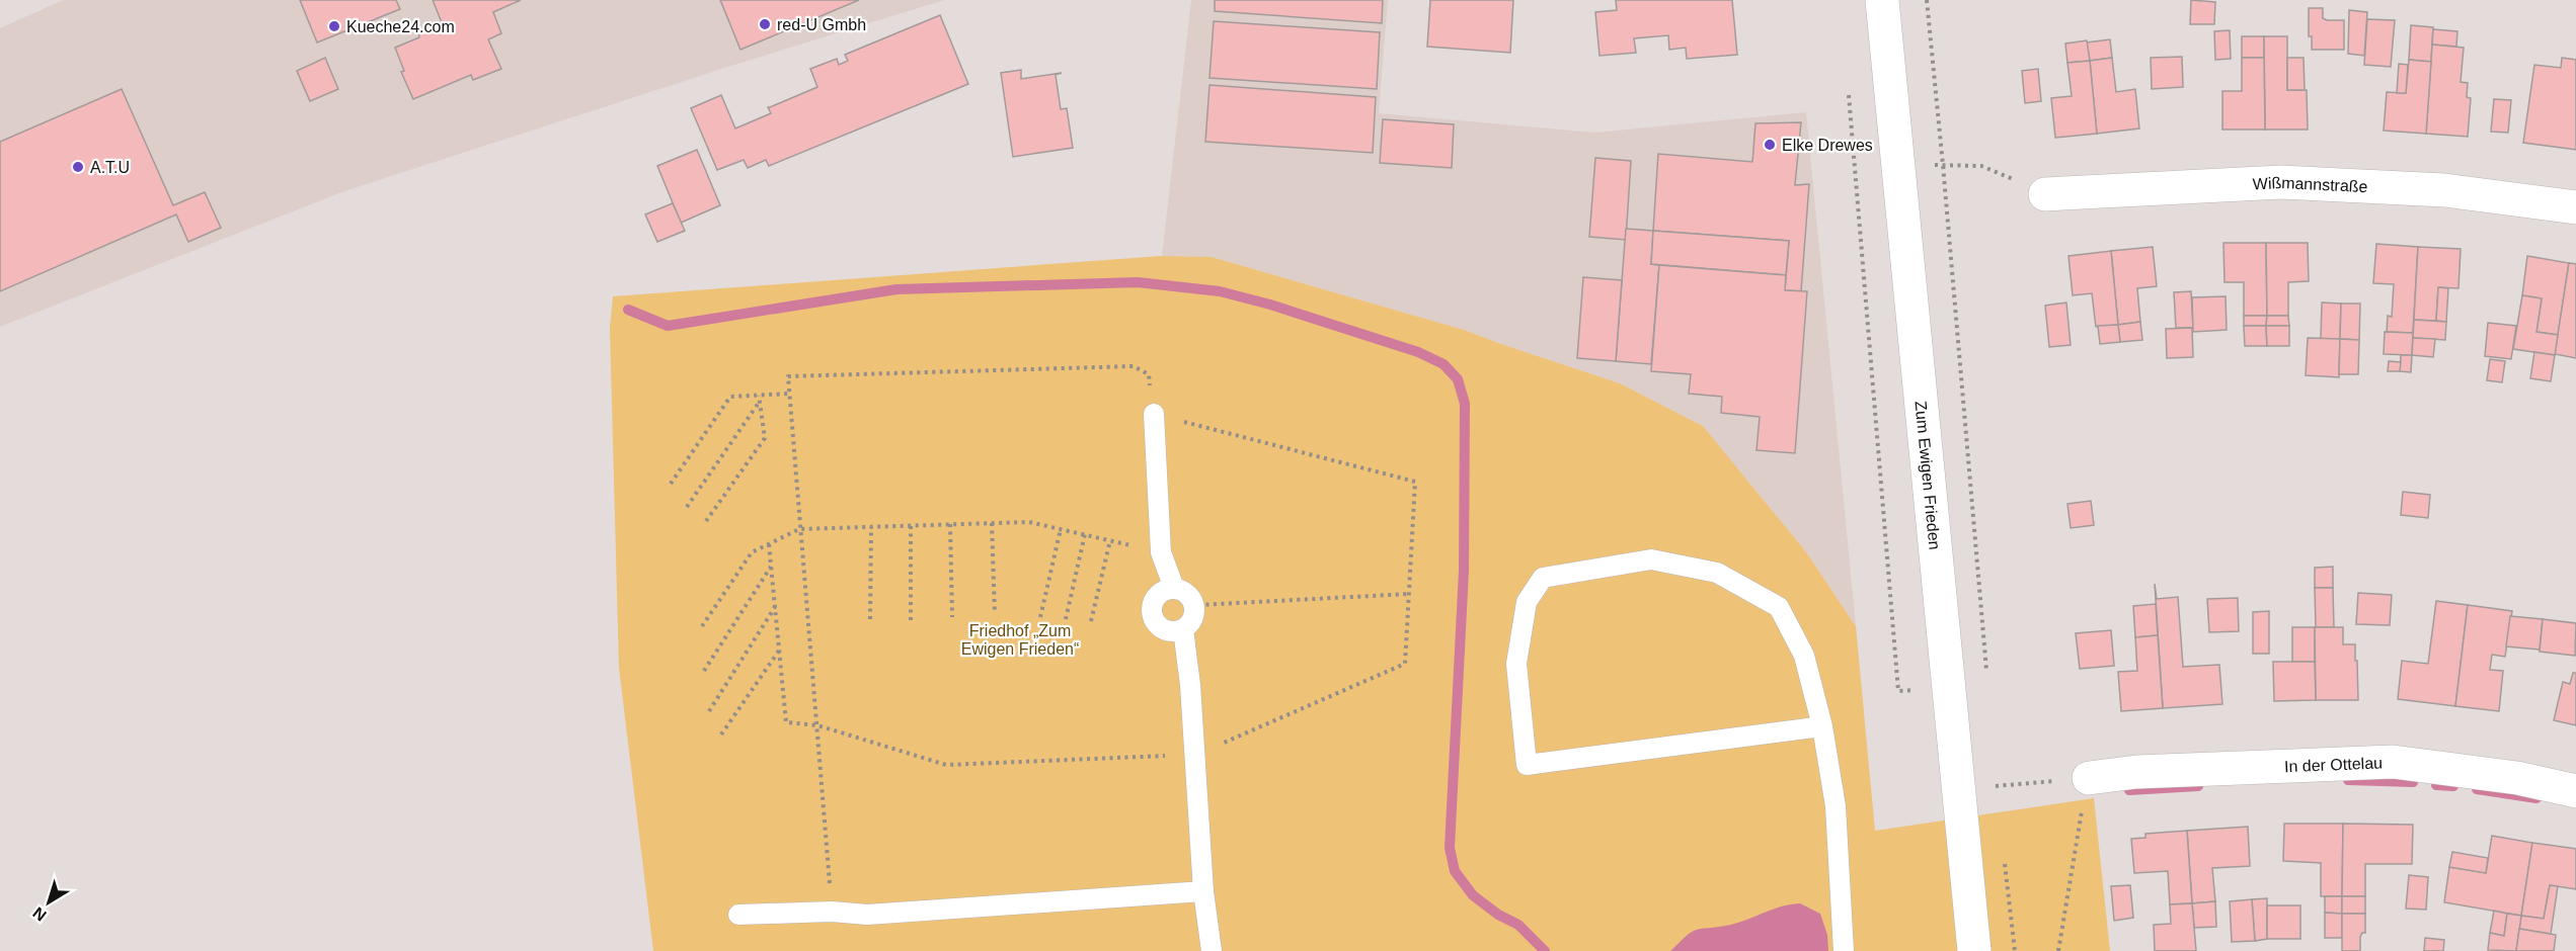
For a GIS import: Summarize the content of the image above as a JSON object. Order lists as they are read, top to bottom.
{
  "streets": {
    "street": ["Wißmannstraße", "Zum Ewigen Frieden", "In der Ottelau"]
  },
  "parks": ["Friedhof „Zum Ewigen Frieden“"],
  "places": [
    "red-U Gmbh",
    "Kueche24.com",
    "Elke Drewes",
    "A.T.U"
  ],
  "north": "bottom left"
}
